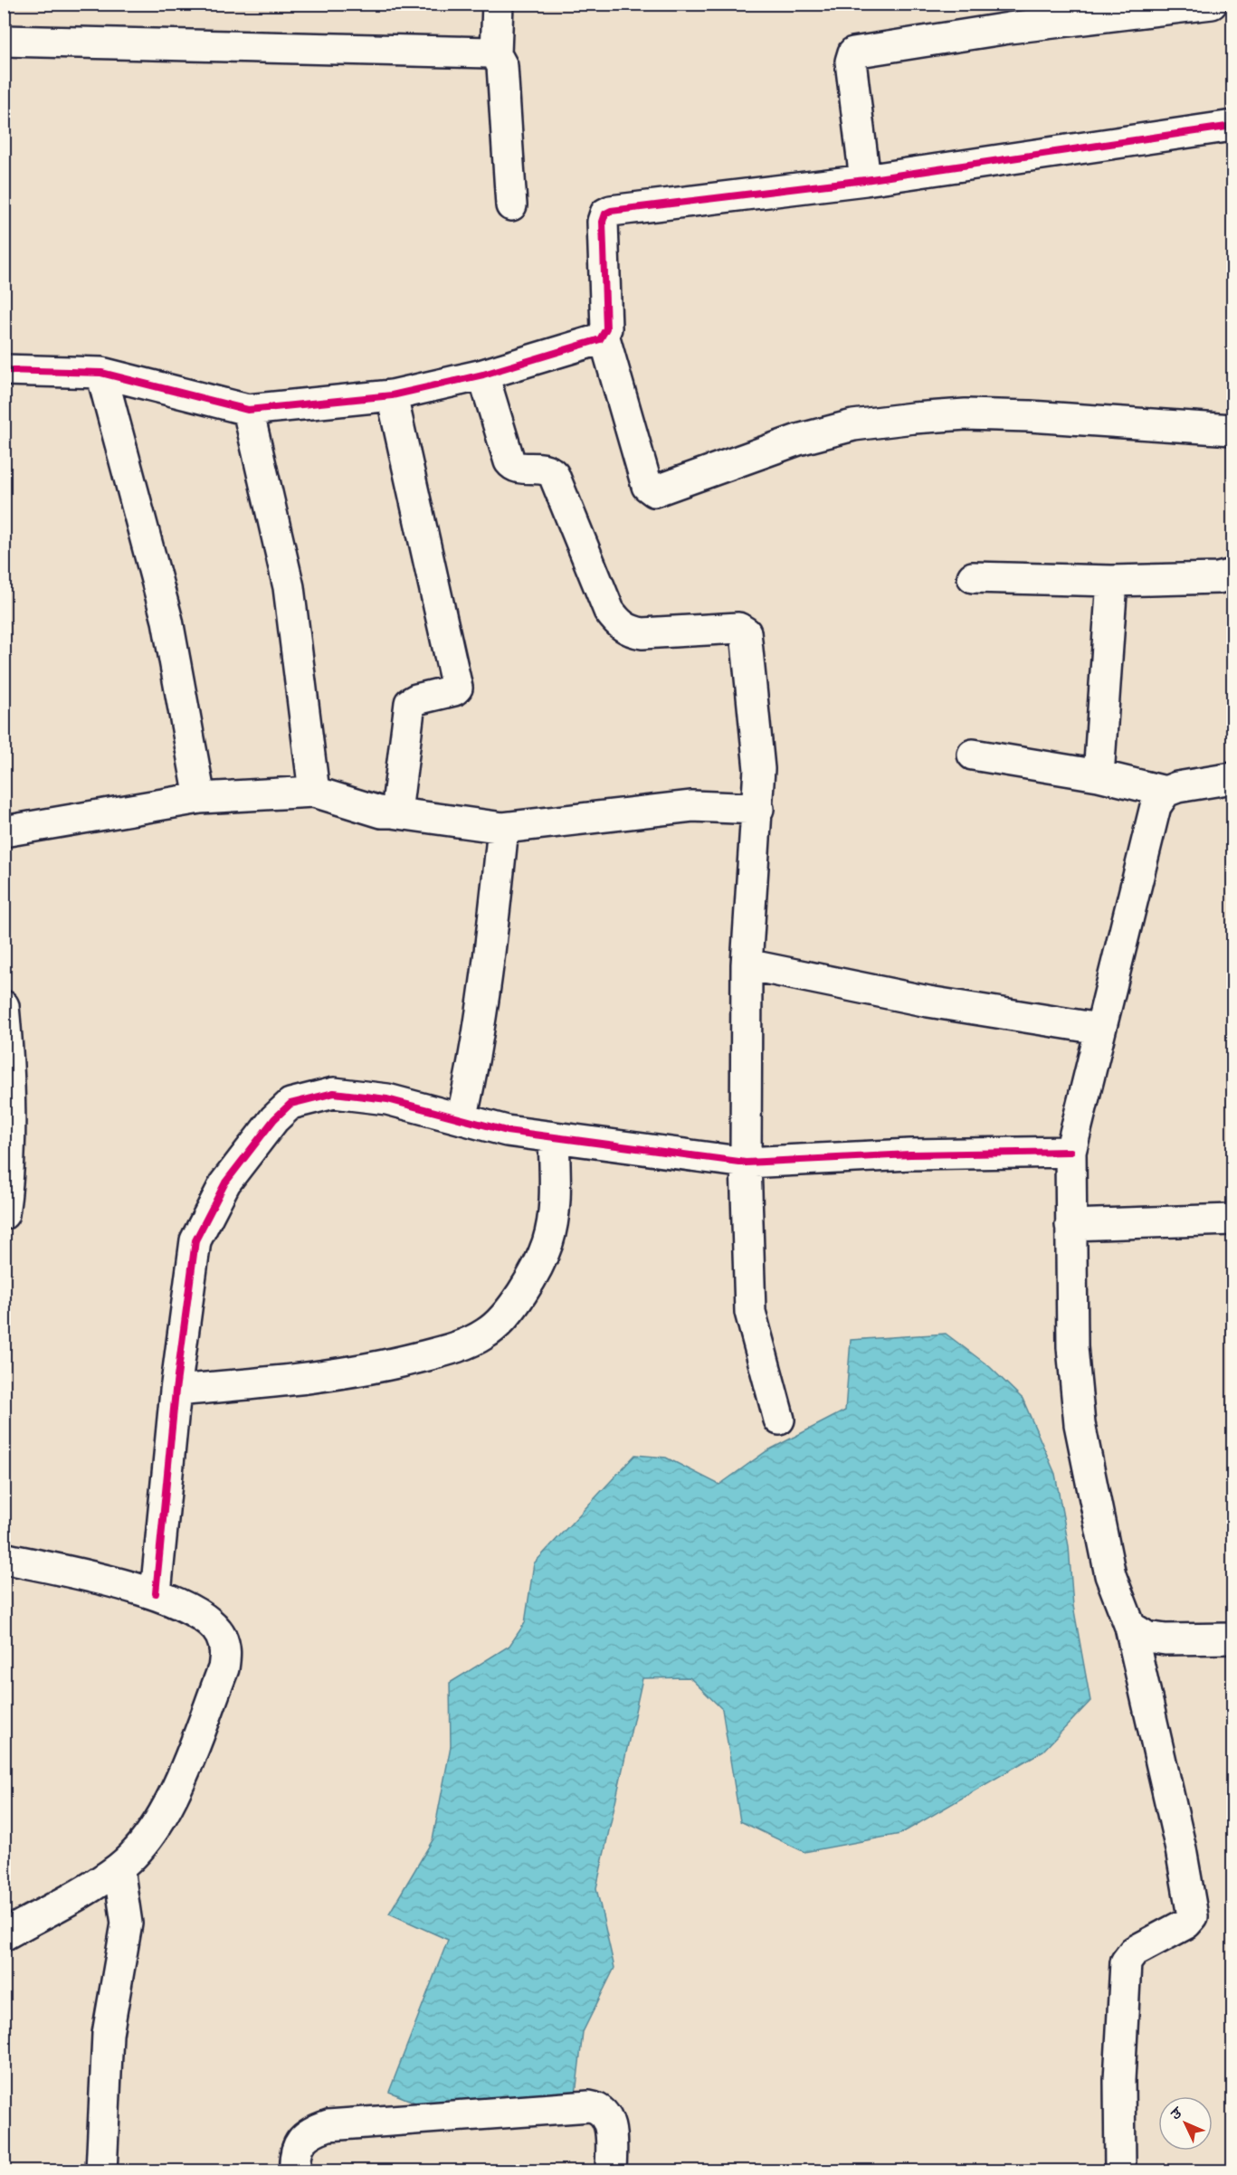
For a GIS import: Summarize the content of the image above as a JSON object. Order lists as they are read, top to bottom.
{
  "north": "top left"
}
